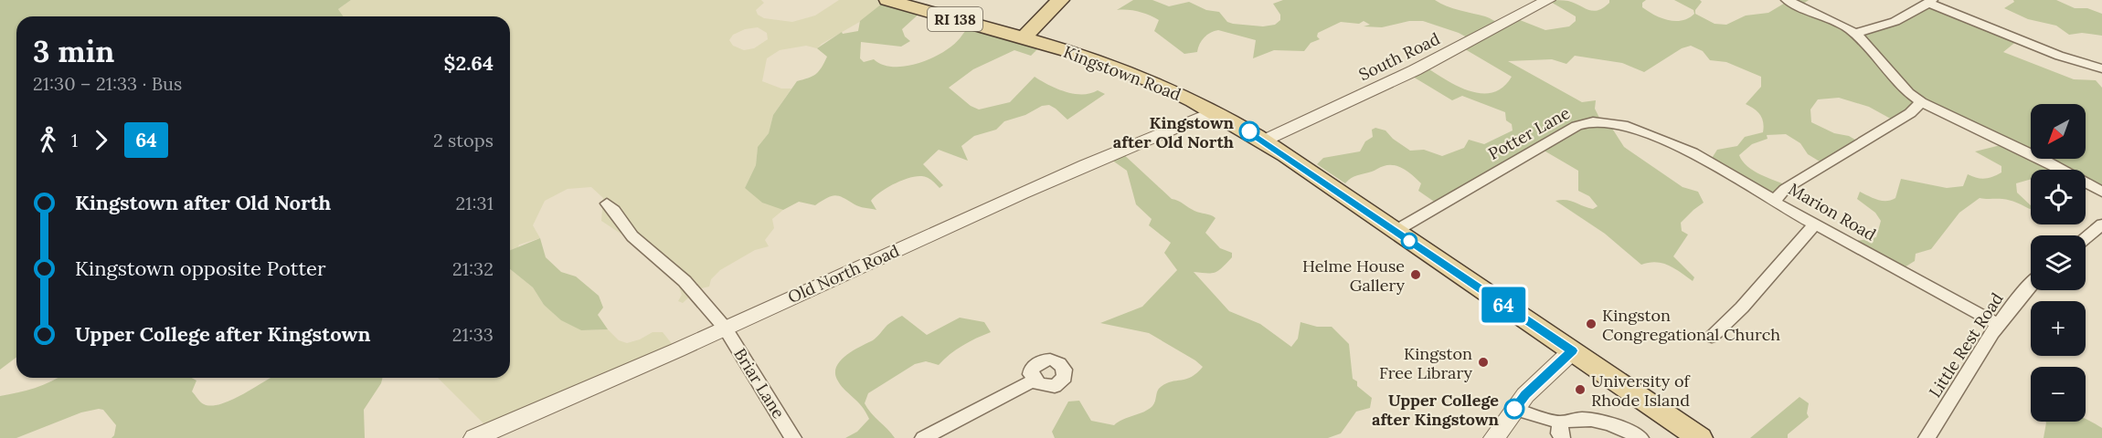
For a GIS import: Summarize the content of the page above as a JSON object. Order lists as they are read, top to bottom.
{
  "streets": {
    "main road": ["RI 138", "Kingstown Road"],
    "street": [
      "South Road",
      "Potter Lane",
      "Marion Road",
      "Old North Road",
      "Little Rest Road",
      "Briar Lane"
    ]
  },
  "crossings": [
    ["RI 138", "Kingstown Road"],
    ["South Road", "Kingstown Road"],
    ["Kingstown Road", "Potter Lane"],
    ["Kingstown Road", "Old North Road"],
    ["Potter Lane", "Marion Road"],
    ["Marion Road", "Little Rest Road"],
    ["Old North Road", "Briar Lane"]
  ],
  "places": [
    "Kingstown after Old North",
    "Helme House Gallery",
    "Kingston Congregational Church",
    "Kingston Free Library",
    "University of Rhode Island",
    "Upper College after Kingstown"
  ],
  "lines": ["bus line 64"],
  "north": "bottom left",
  "page": {
    "on_map": "64",
    "heading": ["3 min", "21:30 – 21:33 · Bus", "$2.64"],
    "map_buttons": ["+", "−"],
    "legs": ["1", "64", "2 stops"],
    "list": [
      {
        "name": "Kingstown after Old North",
        "value": "21:31"
      },
      {
        "name": "Kingstown opposite Potter",
        "value": "21:32"
      },
      {
        "name": "Upper College after Kingstown",
        "value": "21:33"
      }
    ]
  }
}
